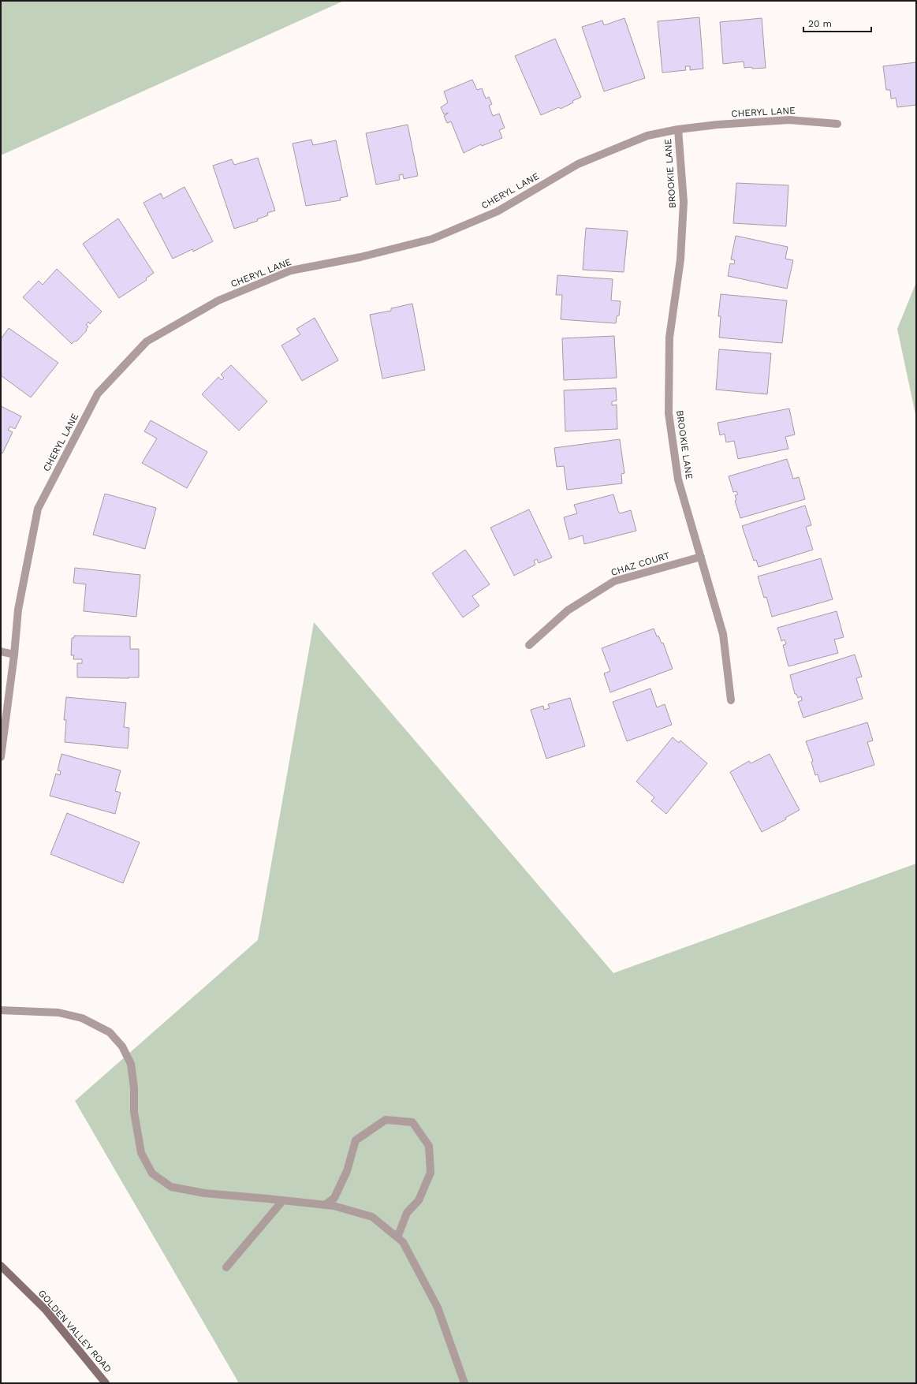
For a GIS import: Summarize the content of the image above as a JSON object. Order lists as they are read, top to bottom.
{
  "streets": {
    "main road": ["GOLDEN VALLEY ROAD"],
    "street": ["CHERYL LANE", "BROOKIE LANE", "CHAZ COURT"]
  },
  "crossings": [
    ["CHERYL LANE", "BROOKIE LANE"],
    ["BROOKIE LANE", "CHAZ COURT"]
  ],
  "scale_bar": "20 m"
}
